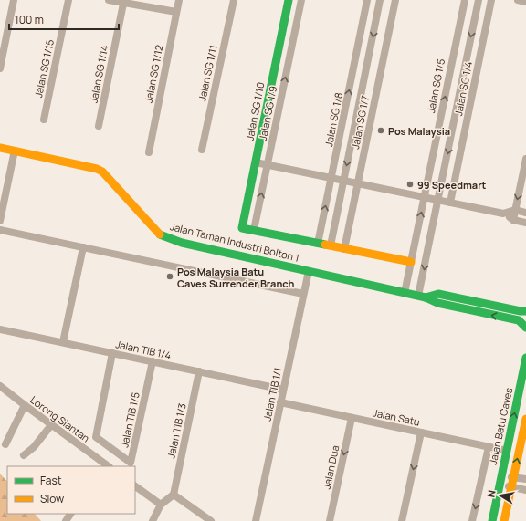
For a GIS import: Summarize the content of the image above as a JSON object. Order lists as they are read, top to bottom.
{
  "streets": {
    "main road": ["Jalan SG 1/10", "Jalan Taman Industri Bolton 1", "Jalan Batu Caves"],
    "street": [
      "Jalan SG 1/15",
      "Jalan SG 1/11",
      "Jalan SG 1/14",
      "Jalan SG 1/12",
      "Jalan SG 1/5",
      "Jalan SG 1/4",
      "Jalan SG 1/9",
      "Jalan SG 1/8",
      "Jalan SG 1/7",
      "Jalan TIB 1/4",
      "Jalan TIB 1/1",
      "Jalan Satu",
      "Lorong Siantan",
      "Jalan TIB 1/5",
      "Jalan TIB 1/3",
      "Jalan Dua"
    ]
  },
  "crossings": [
    ["Jalan SG 1/5", "Jalan Taman Industri Bolton 1"],
    ["Jalan SG 1/4", "Jalan Taman Industri Bolton 1"],
    ["Jalan SG 1/10", "Jalan SG 1/9"],
    ["Jalan Taman Industri Bolton 1", "Jalan TIB 1/1"],
    ["Jalan TIB 1/4", "Jalan TIB 1/1"],
    ["Jalan TIB 1/4", "Jalan TIB 1/5"],
    ["Jalan TIB 1/4", "Jalan TIB 1/3"],
    ["Jalan TIB 1/1", "Jalan Satu"],
    ["Jalan Satu", "Jalan Batu Caves"],
    ["Jalan Satu", "Jalan Dua"]
  ],
  "one_way": [
    "Jalan SG 1/5",
    "Jalan SG 1/9",
    "Jalan SG 1/8",
    "Jalan Dua"
  ],
  "places": ["Pos Malaysia", "99 Speedmart", "Pos Malaysia Batu Caves Surrender Branch"],
  "legend": ["Fast", "Slow"],
  "scale_bar": "100 m",
  "north": "left"
}
